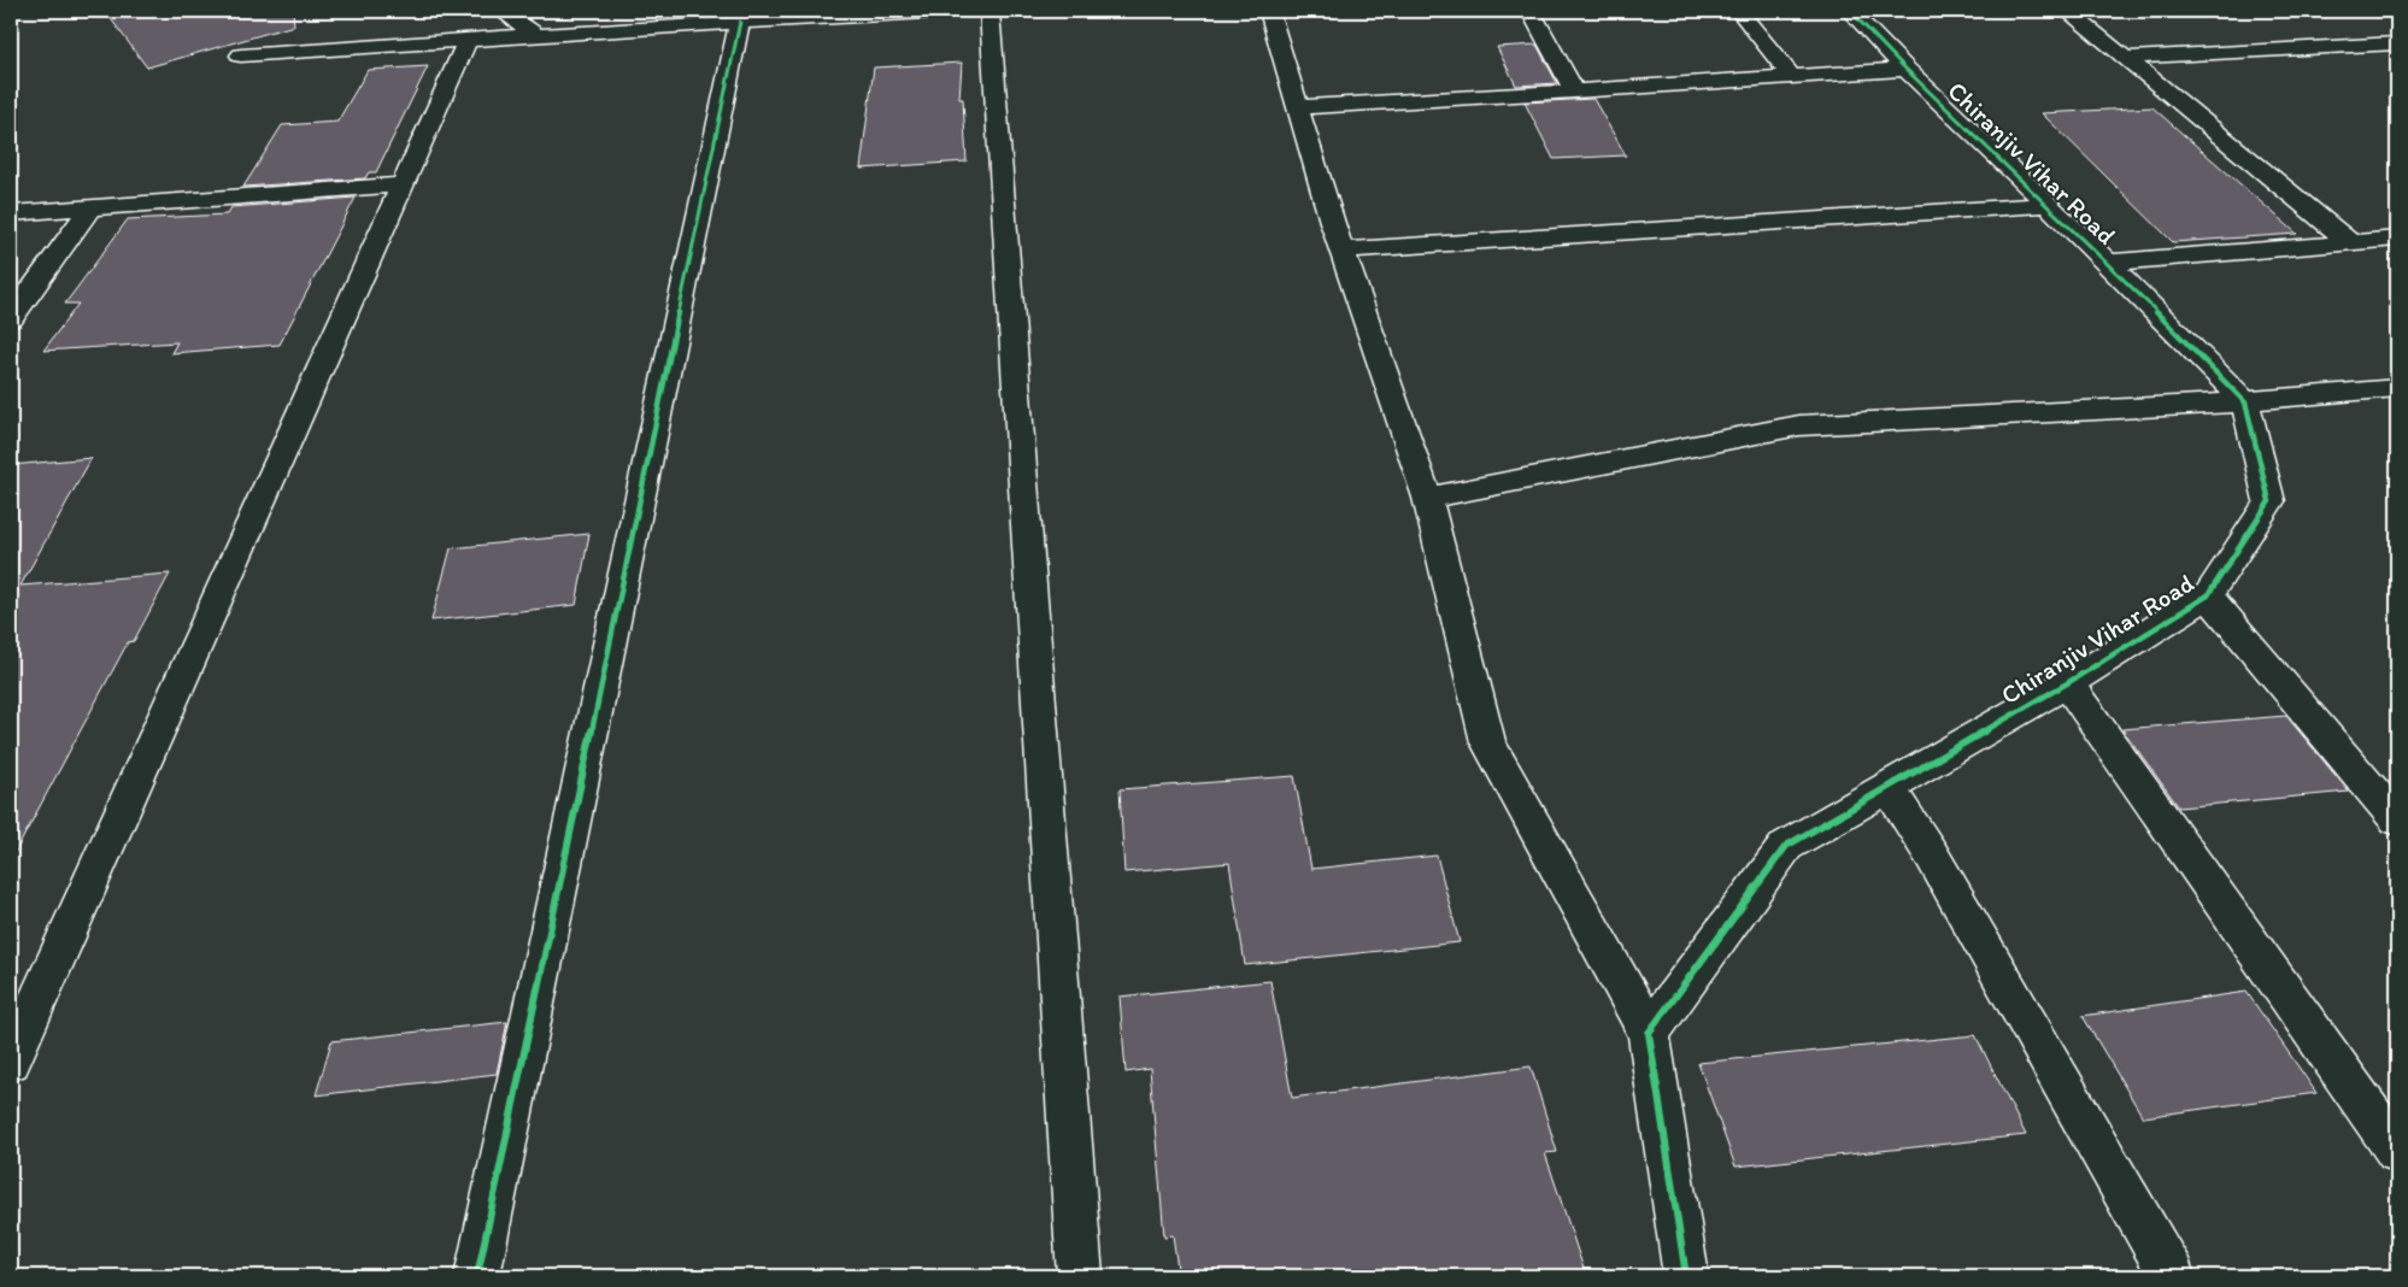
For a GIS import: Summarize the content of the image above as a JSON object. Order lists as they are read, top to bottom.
{
  "streets": {
    "street": ["Chiranjiv Vihar Road"]
  }
}
